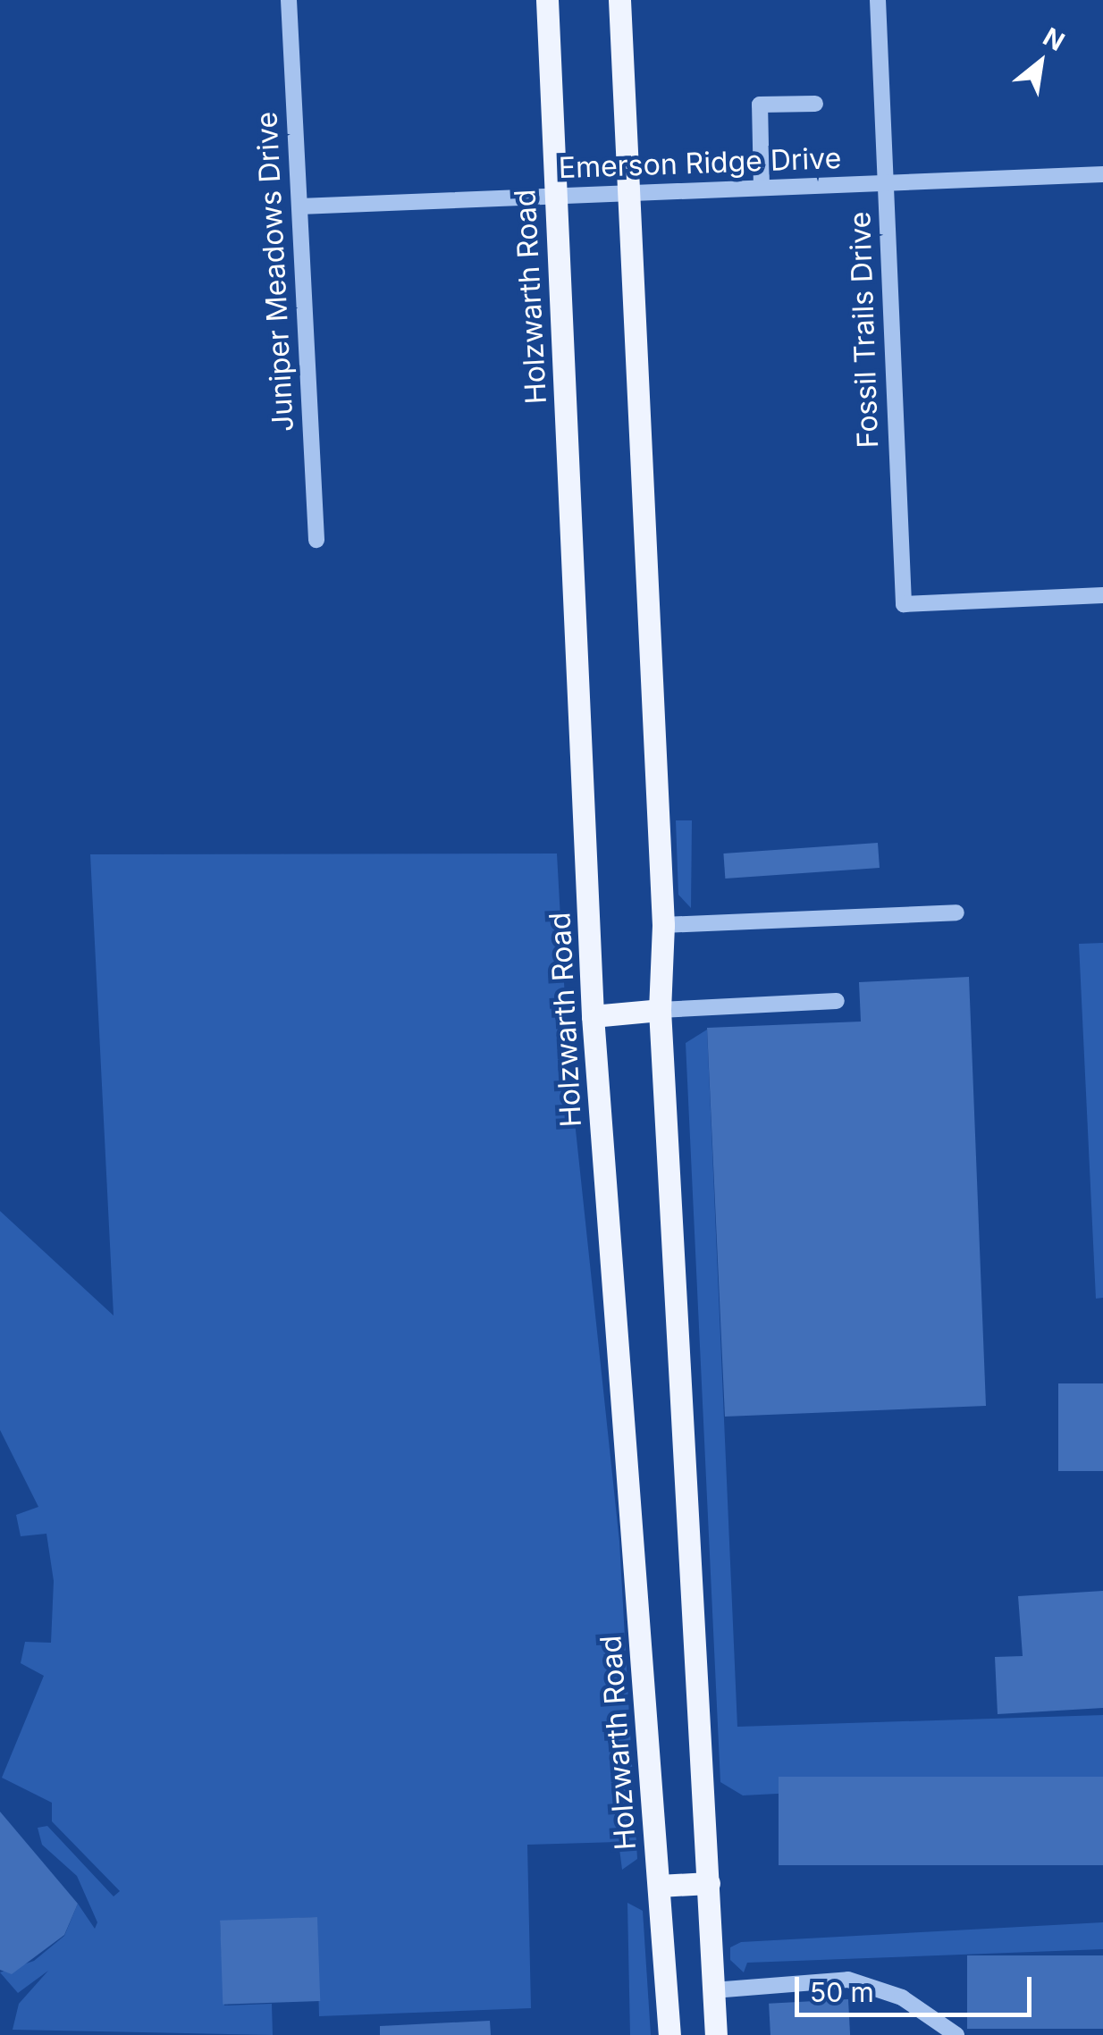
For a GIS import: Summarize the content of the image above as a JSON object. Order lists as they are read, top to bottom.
{
  "streets": {
    "main road": ["Holzwarth Road"],
    "street": ["Emerson Ridge Drive", "Juniper Meadows Drive", "Fossil Trails Drive"]
  },
  "crossings": [
    ["Emerson Ridge Drive", "Juniper Meadows Drive"],
    ["Emerson Ridge Drive", "Holzwarth Road"],
    ["Emerson Ridge Drive", "Fossil Trails Drive"]
  ],
  "scale_bar": "50 m",
  "north": "top right"
}
